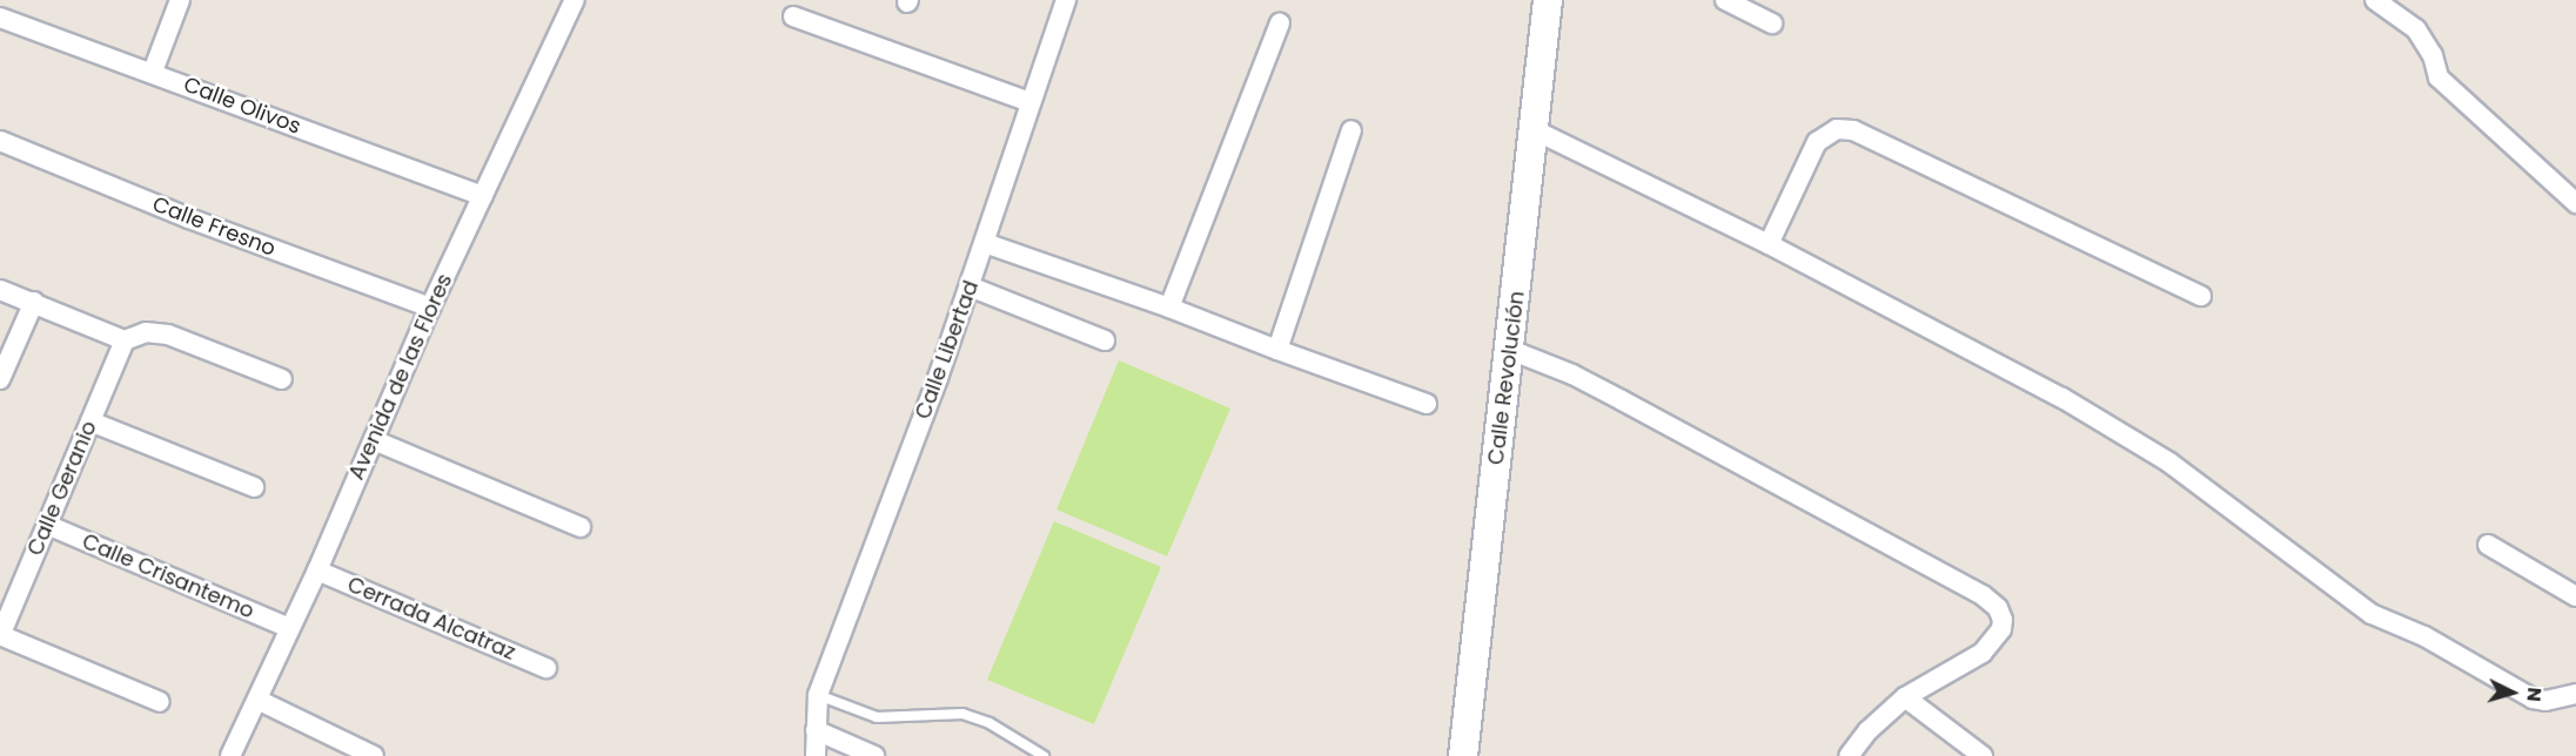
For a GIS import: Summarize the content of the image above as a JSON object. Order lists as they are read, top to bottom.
{
  "streets": {
    "street": [
      "Calle Olivos",
      "Calle Fresno",
      "Calle Libertad",
      "Avenida de las Flores",
      "Calle Revolución",
      "Calle Geranio",
      "Calle Crisantemo",
      "Cerrada Alcatraz"
    ]
  },
  "crossings": [
    ["Calle Olivos", "Avenida de las Flores"],
    ["Calle Fresno", "Avenida de las Flores"],
    ["Avenida de las Flores", "Calle Crisantemo"],
    ["Avenida de las Flores", "Cerrada Alcatraz"],
    ["Calle Geranio", "Calle Crisantemo"]
  ],
  "north": "right"
}
